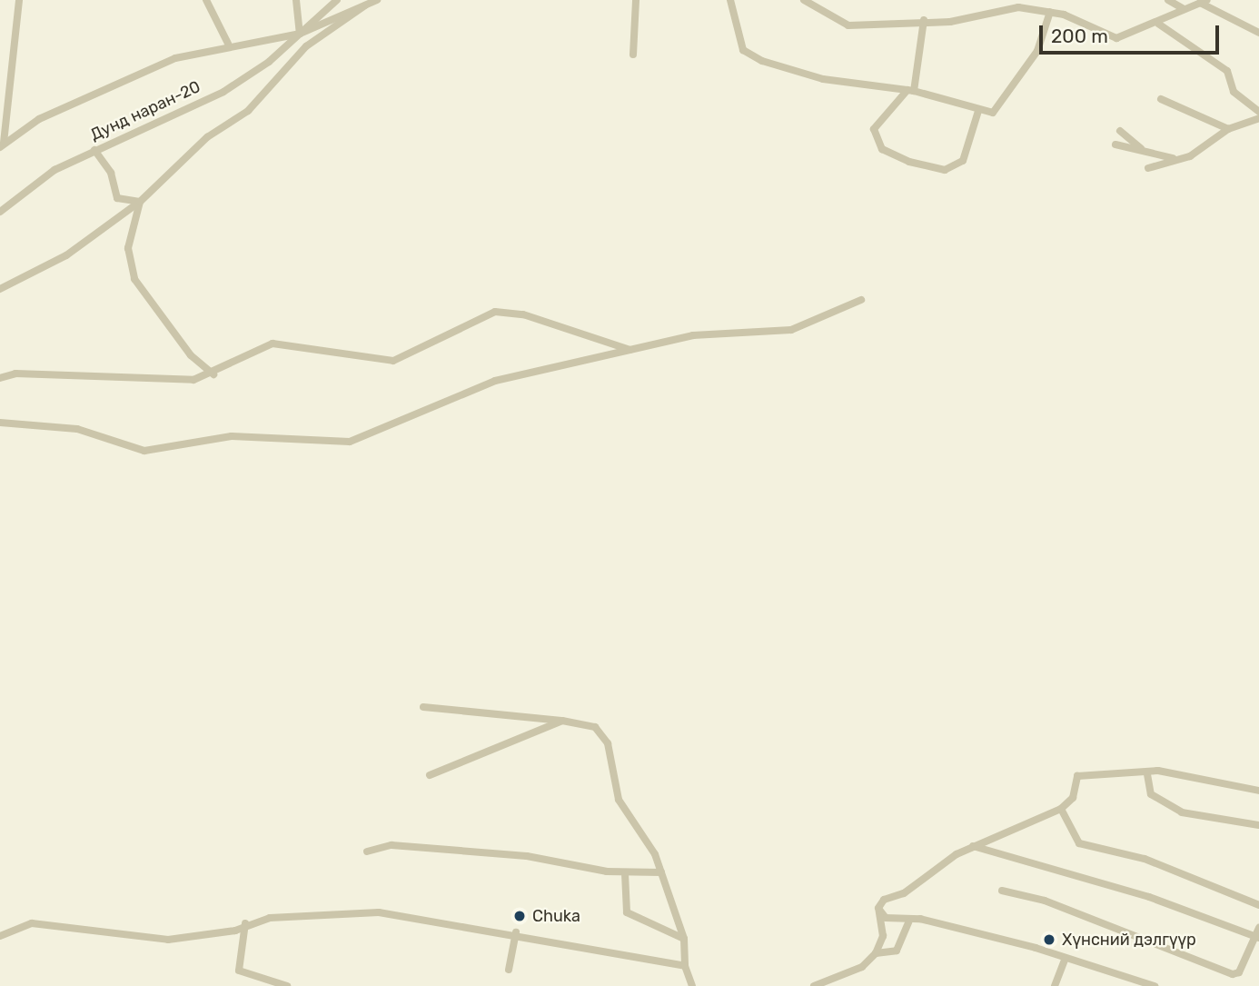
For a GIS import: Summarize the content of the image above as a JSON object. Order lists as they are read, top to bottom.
{
  "streets": {
    "street": ["Дунд наран-20"]
  },
  "places": ["Chuka", "Хүнсний дэлгүүр"],
  "scale_bar": "200 m"
}
